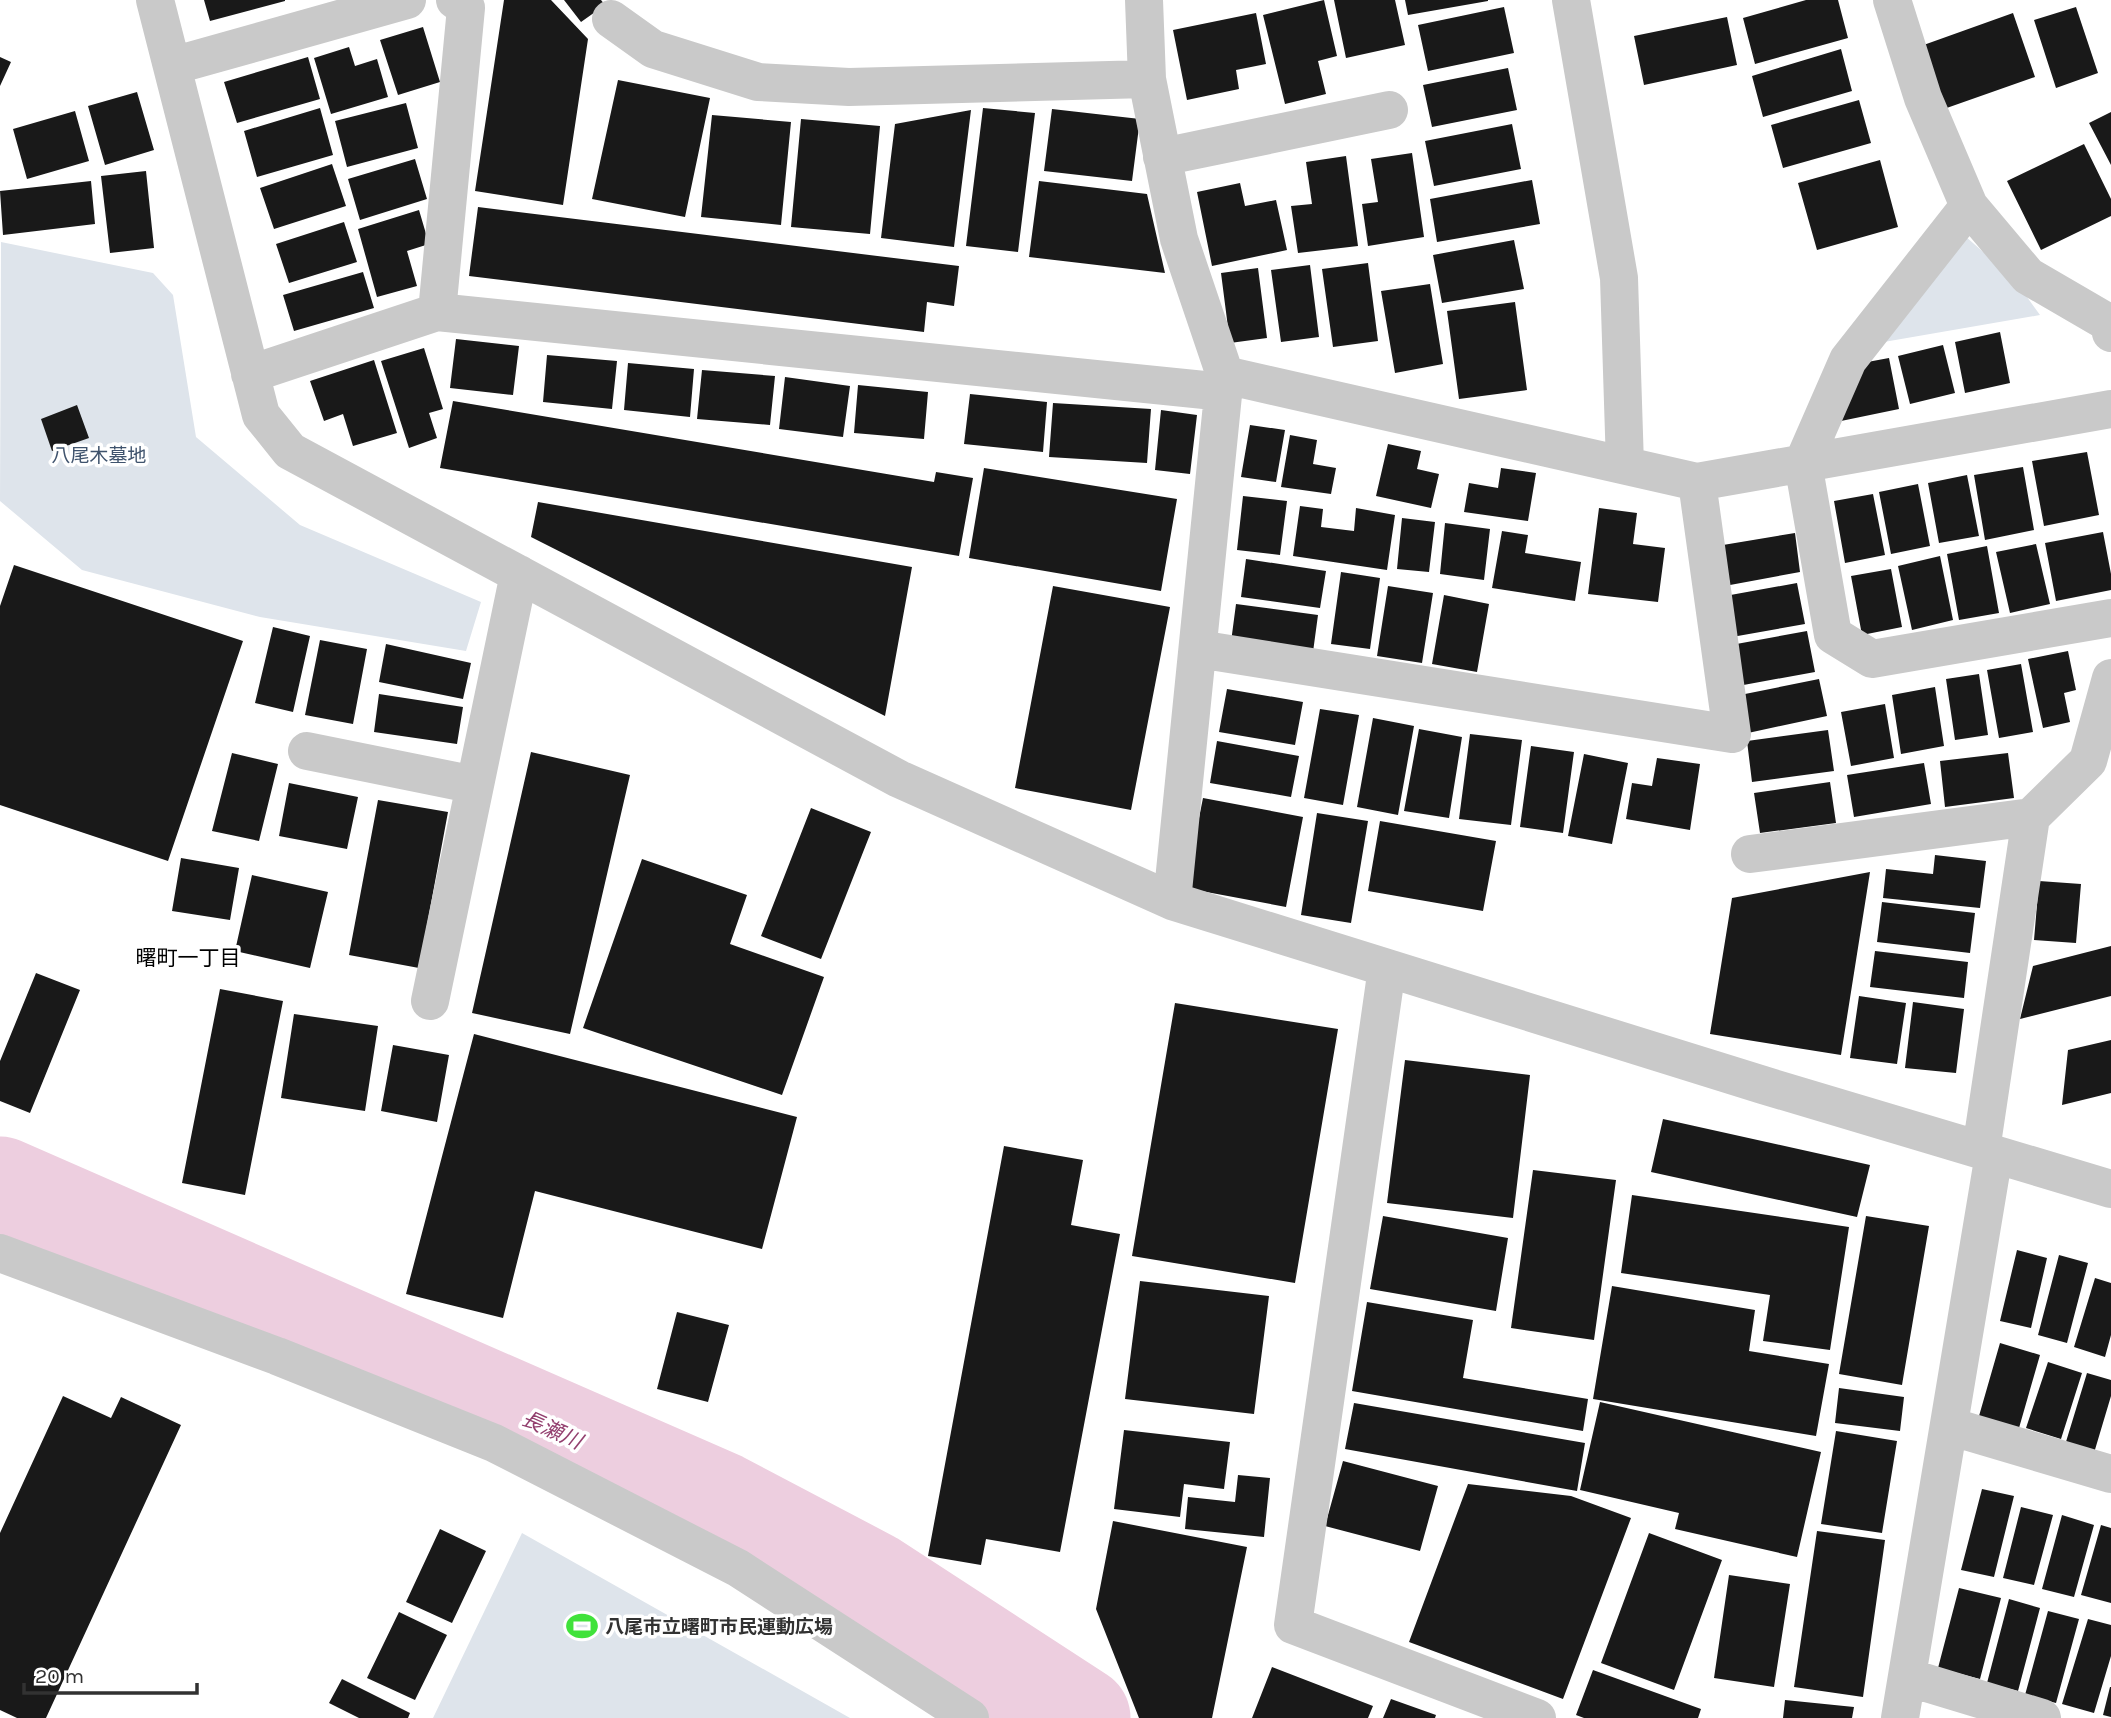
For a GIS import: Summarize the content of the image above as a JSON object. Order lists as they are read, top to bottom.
{
  "districts": ["曙町一丁目"],
  "water": ["長瀬川"],
  "parks": ["八尾木墓地"],
  "places": {
    "sports": ["八尾市立曙町市民運動広場"]
  },
  "scale_bar": "20 m"
}
